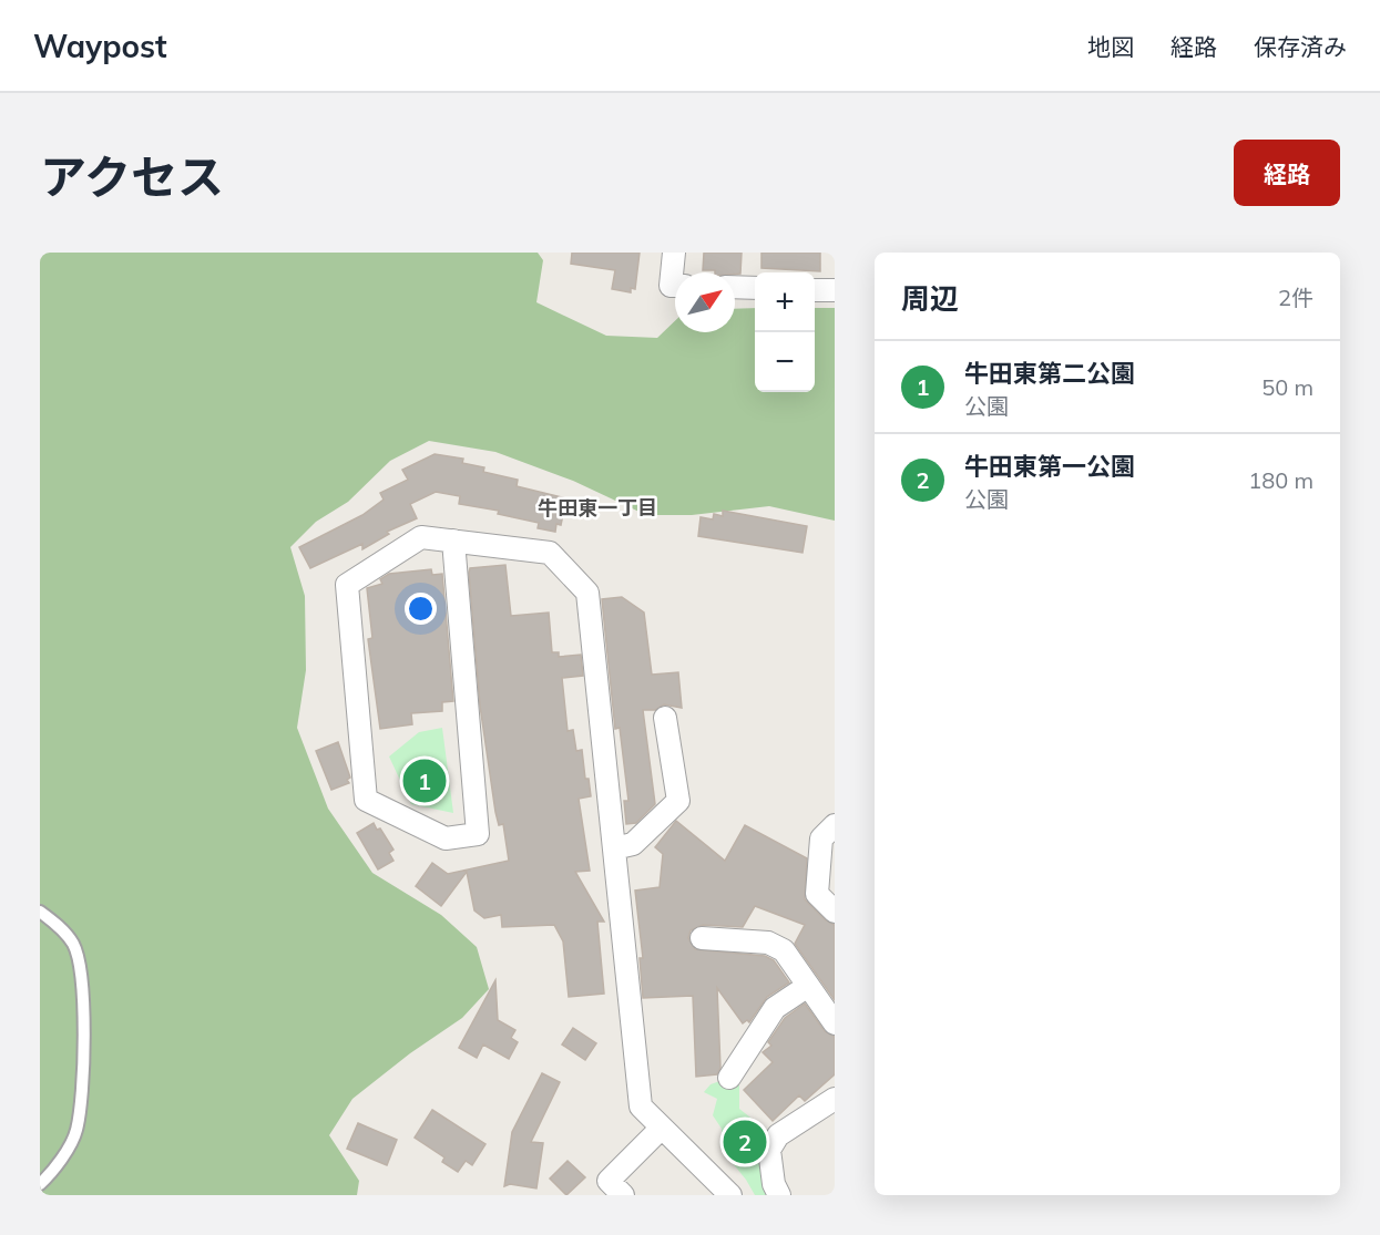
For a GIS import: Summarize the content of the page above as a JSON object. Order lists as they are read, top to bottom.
{
  "districts": ["牛田東一丁目"],
  "north": "top right",
  "page": {
    "header": "Waypost",
    "nav": ["地図", "経路", "保存済み"],
    "title": "アクセス",
    "buttons": "経路",
    "heading": ["周辺", "2件"],
    "map_buttons": ["+", "−"],
    "list": [
      {
        "mark": "1",
        "name": "牛田東第二公園",
        "note": "公園",
        "value": "50 m"
      },
      {
        "mark": "2",
        "name": "牛田東第一公園",
        "note": "公園",
        "value": "180 m"
      }
    ],
    "pins": ["1", "2"]
  }
}
